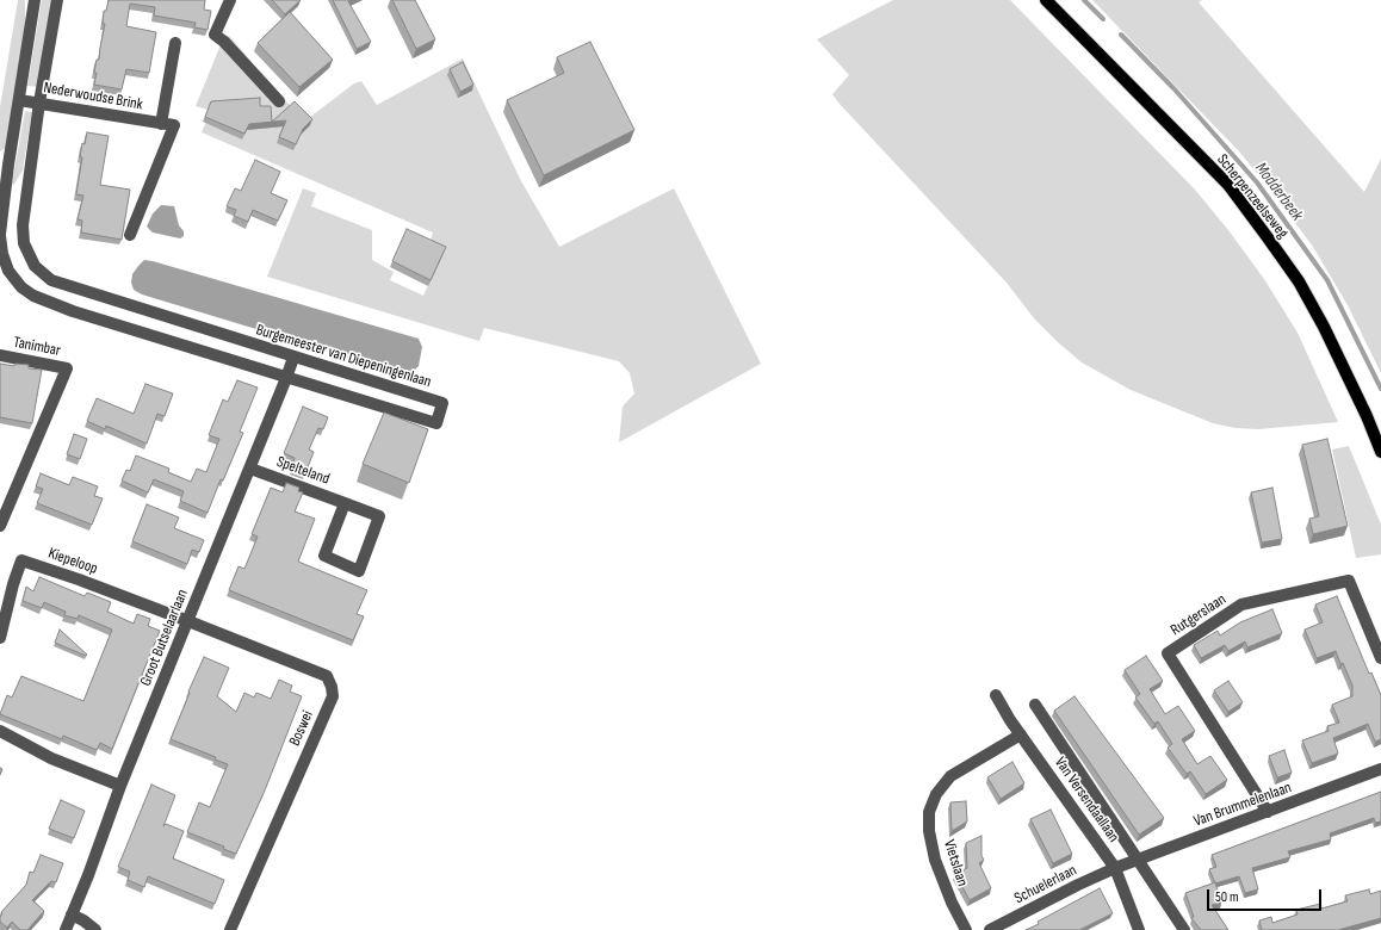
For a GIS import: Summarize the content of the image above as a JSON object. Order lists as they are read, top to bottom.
{
  "streets": {
    "main road": ["Scherpenzeelseweg"],
    "street": [
      "Nederwoudse Brink",
      "Tanimbar",
      "Burgemeester van Diepeningenlaan",
      "Spelteland",
      "Kiepeloop",
      "Rutgerslaan",
      "Groot Butselaarlaan",
      "Boswei",
      "Van Versendaallaan",
      "Van Brummelenlaan",
      "Vietslaan",
      "Schuelerlaan"
    ]
  },
  "crossings": [
    ["Nederwoudse Brink", "Burgemeester van Diepeningenlaan"],
    ["Burgemeester van Diepeningenlaan", "Groot Butselaarlaan"],
    ["Spelteland", "Groot Butselaarlaan"],
    ["Kiepeloop", "Groot Butselaarlaan"],
    ["Kiepeloop", "Boswei"],
    ["Rutgerslaan", "Van Brummelenlaan"],
    ["Groot Butselaarlaan", "Boswei"],
    ["Van Versendaallaan", "Van Brummelenlaan"],
    ["Van Versendaallaan", "Vietslaan"],
    ["Van Versendaallaan", "Schuelerlaan"],
    ["Van Brummelenlaan", "Schuelerlaan"]
  ],
  "water": ["Modderbeek"],
  "scale_bar": "50 m"
}
